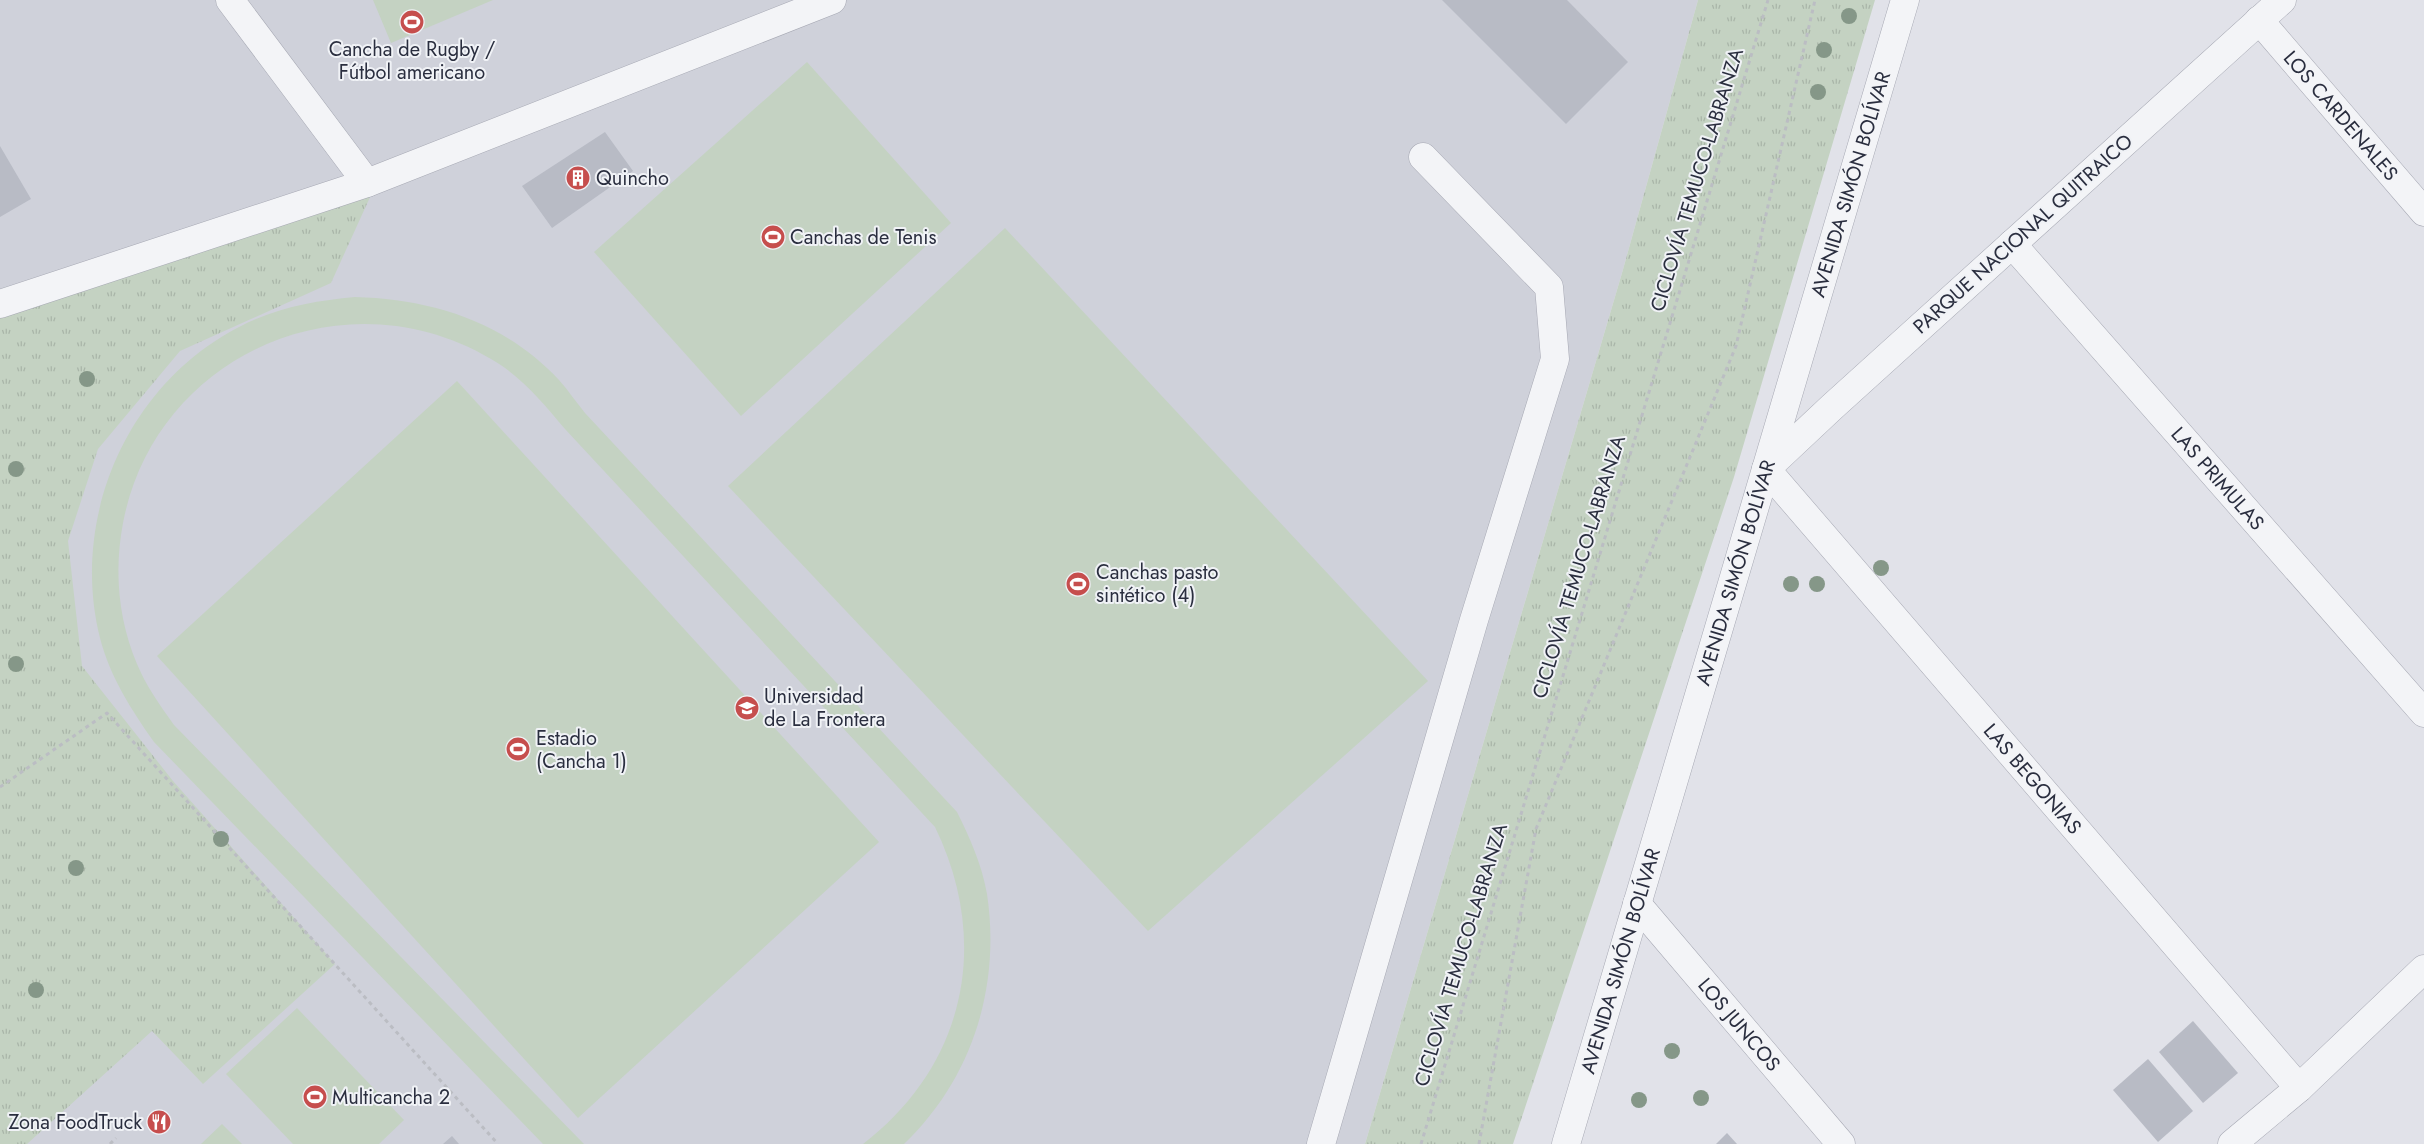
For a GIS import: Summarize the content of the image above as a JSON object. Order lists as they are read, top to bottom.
{
  "streets": {
    "street": [
      "LOS CARDENALES",
      "AVENIDA SIMÓN BOLÍVAR",
      "PARQUE NACIONAL QUITRAICO",
      "LAS PRIMULAS",
      "LAS BEGONIAS",
      "LOS JUNCOS"
    ],
    "path": ["CICLOVÍA TEMUCO-LABRANZA"]
  },
  "crossings": [
    ["LOS CARDENALES", "PARQUE NACIONAL QUITRAICO"],
    ["AVENIDA SIMÓN BOLÍVAR", "PARQUE NACIONAL QUITRAICO"],
    ["AVENIDA SIMÓN BOLÍVAR", "LAS BEGONIAS"],
    ["AVENIDA SIMÓN BOLÍVAR", "LOS JUNCOS"],
    ["PARQUE NACIONAL QUITRAICO", "LAS PRIMULAS"],
    ["PARQUE NACIONAL QUITRAICO", "LAS BEGONIAS"]
  ],
  "places": {
    "sports": [
      "Cancha de Rugby / Fútbol americano",
      "Canchas de Tenis",
      "Canchas pasto sintético (4)",
      "Estadio (Cancha 1)",
      "Multicancha 2"
    ],
    "building": ["Quincho"],
    "school or university": ["Universidad de La Frontera"],
    "restaurant": ["Zona FoodTruck"]
  }
}
